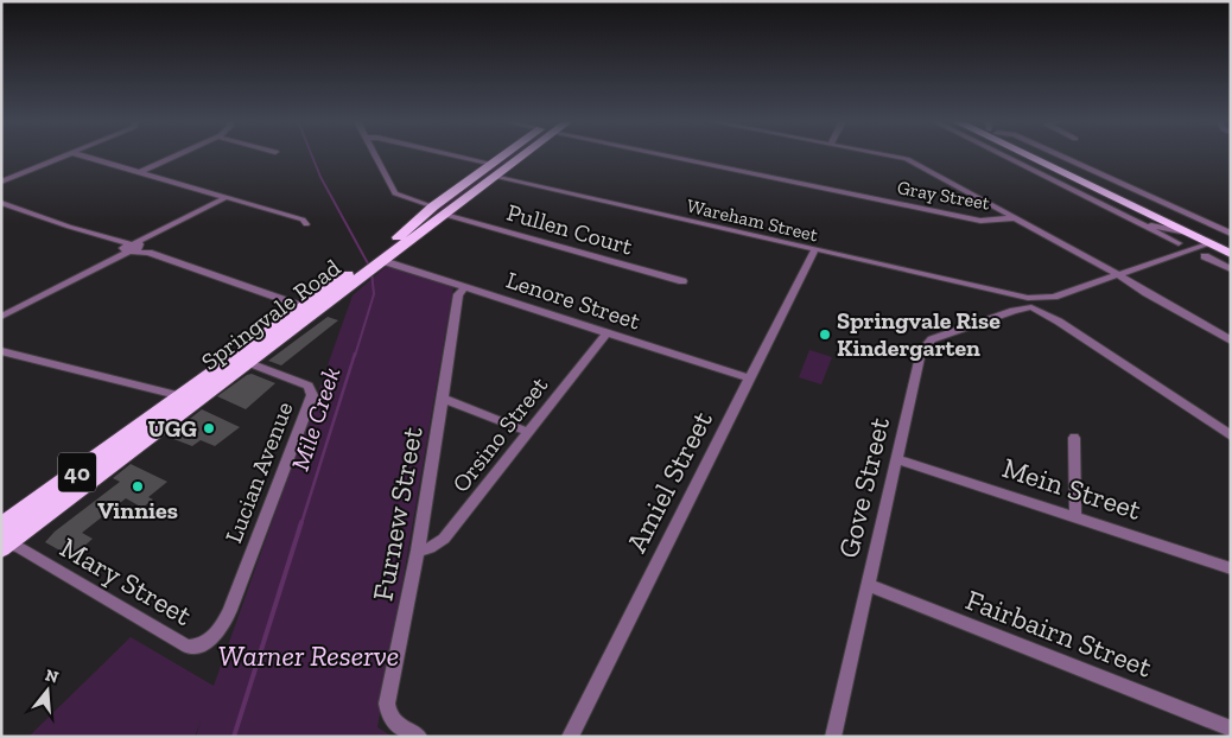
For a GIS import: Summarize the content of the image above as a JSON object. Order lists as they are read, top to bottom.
{
  "streets": {
    "highway": ["Springvale Road", "40"],
    "street": [
      "Gray Street",
      "Wareham Street",
      "Pullen Court",
      "Lenore Street",
      "Orsino Street",
      "Lucian Avenue",
      "Amiel Street",
      "Gove Street",
      "Mein Street",
      "Furnew Street",
      "Mary Street",
      "Fairbairn Street"
    ]
  },
  "crossings": [
    ["Wareham Street", "Springvale Road"],
    ["Wareham Street", "Amiel Street"],
    ["Wareham Street", "Gove Street"],
    ["Pullen Court", "Springvale Road"],
    ["Lenore Street", "Springvale Road"],
    ["Lenore Street", "Orsino Street"],
    ["Lenore Street", "Amiel Street"],
    ["Lenore Street", "Furnew Street"],
    ["Springvale Road", "Lucian Avenue"],
    ["Springvale Road", "Mary Street"],
    ["Orsino Street", "Furnew Street"],
    ["Lucian Avenue", "Mary Street"],
    ["Gove Street", "Mein Street"],
    ["Gove Street", "Fairbairn Street"]
  ],
  "water": ["Mile Creek"],
  "parks": ["Warner Reserve"],
  "places": ["Springvale Rise Kindergarten", "UGG", "Vinnies"],
  "north": "top"
}
